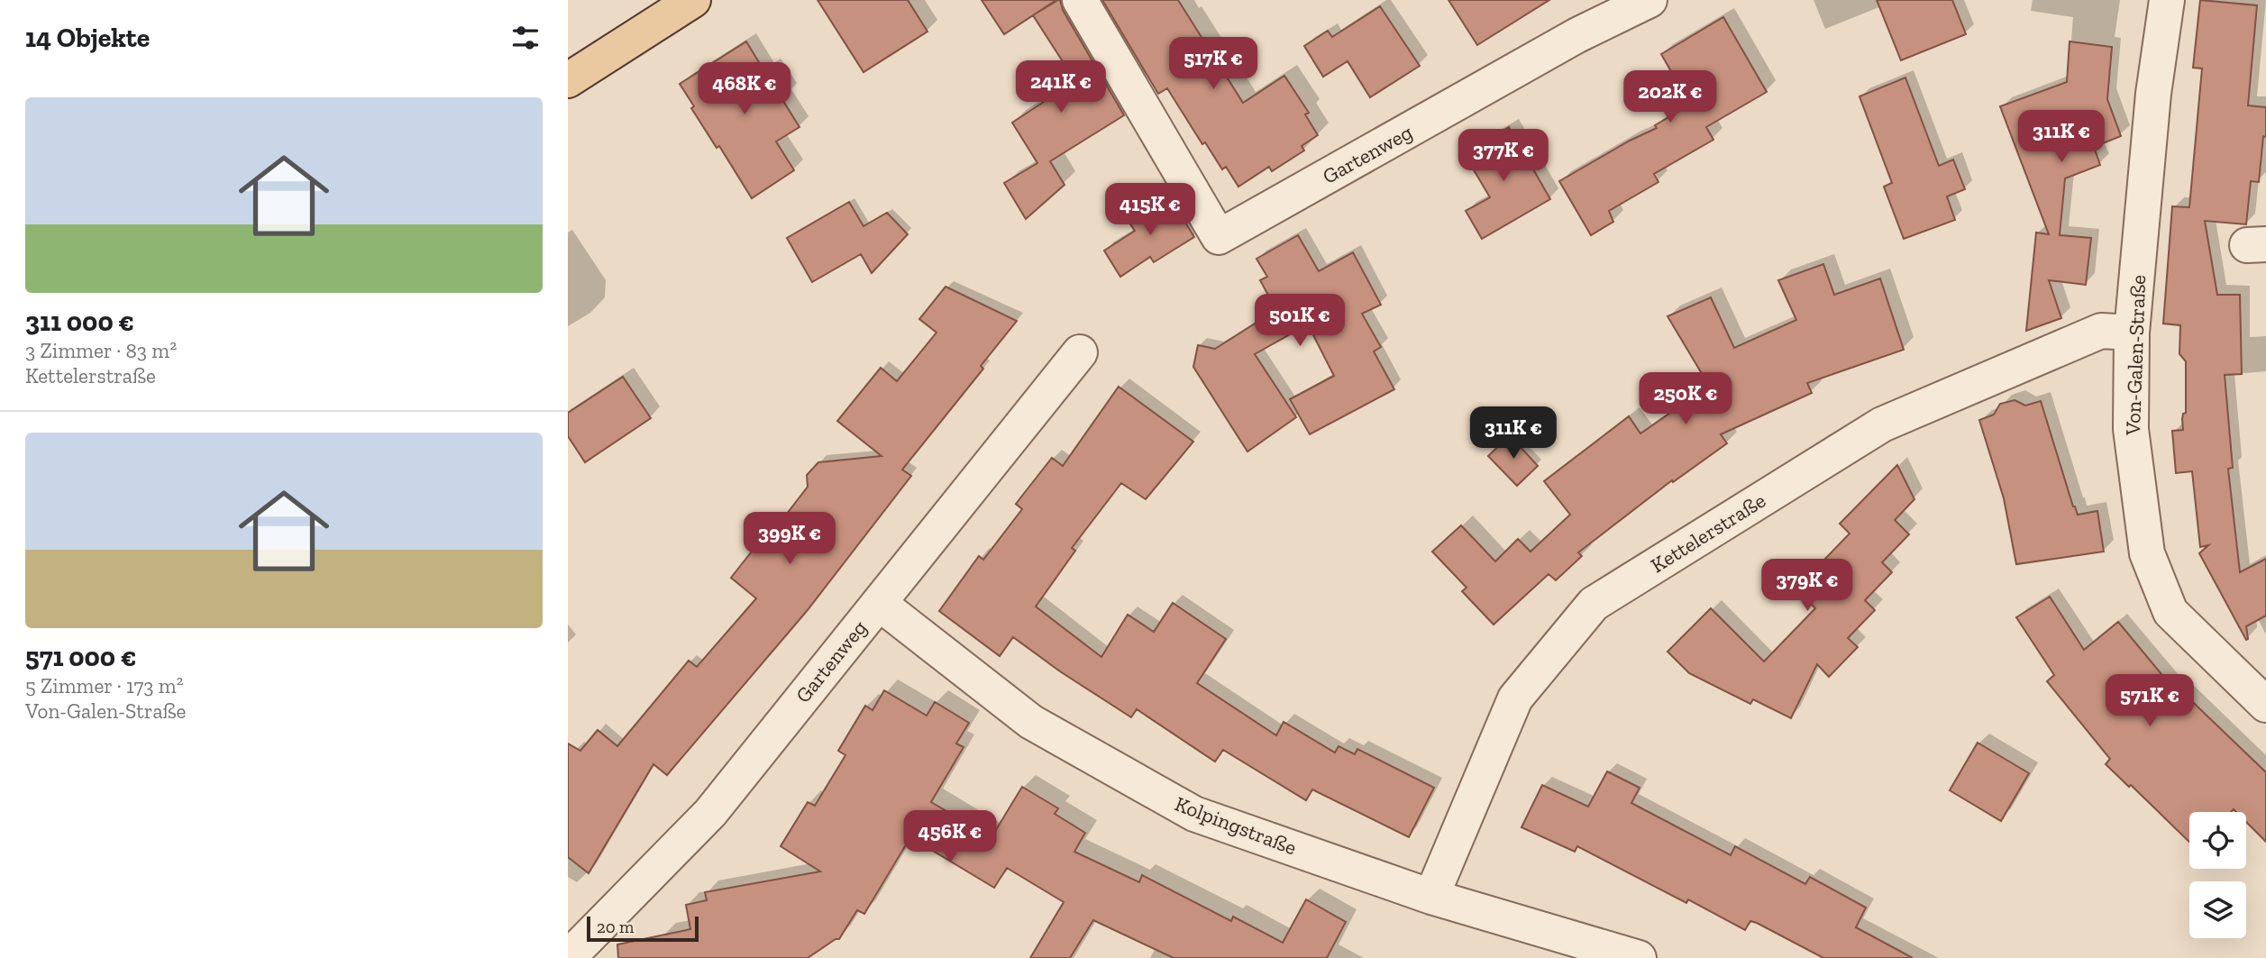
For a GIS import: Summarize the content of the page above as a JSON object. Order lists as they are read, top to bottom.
{
  "streets": {
    "street": [
      "Gartenweg",
      "Von-Galen-Straße",
      "Kettelerstraße",
      "Kolpingstraße"
    ]
  },
  "crossings": [
    ["Gartenweg", "Kolpingstraße"],
    ["Von-Galen-Straße", "Kettelerstraße"],
    ["Kettelerstraße", "Kolpingstraße"]
  ],
  "scale_bar": "20 m",
  "page": {
    "heading": "14 Objekte",
    "price": [
      "517K €",
      "241K €",
      "468K €",
      "202K €",
      "311K €",
      "377K €",
      "415K €",
      "501K €",
      "250K €",
      "311K €",
      "399K €",
      "379K €",
      "571K €",
      "456K €"
    ],
    "list": [
      {
        "name": "311 000 €",
        "note": "3 Zimmer · 83 m² · Kettelerstraße"
      },
      {
        "name": "571 000 €",
        "note": "5 Zimmer · 173 m² · Von-Galen-Straße"
      }
    ],
    "scale": "20 m"
  }
}
